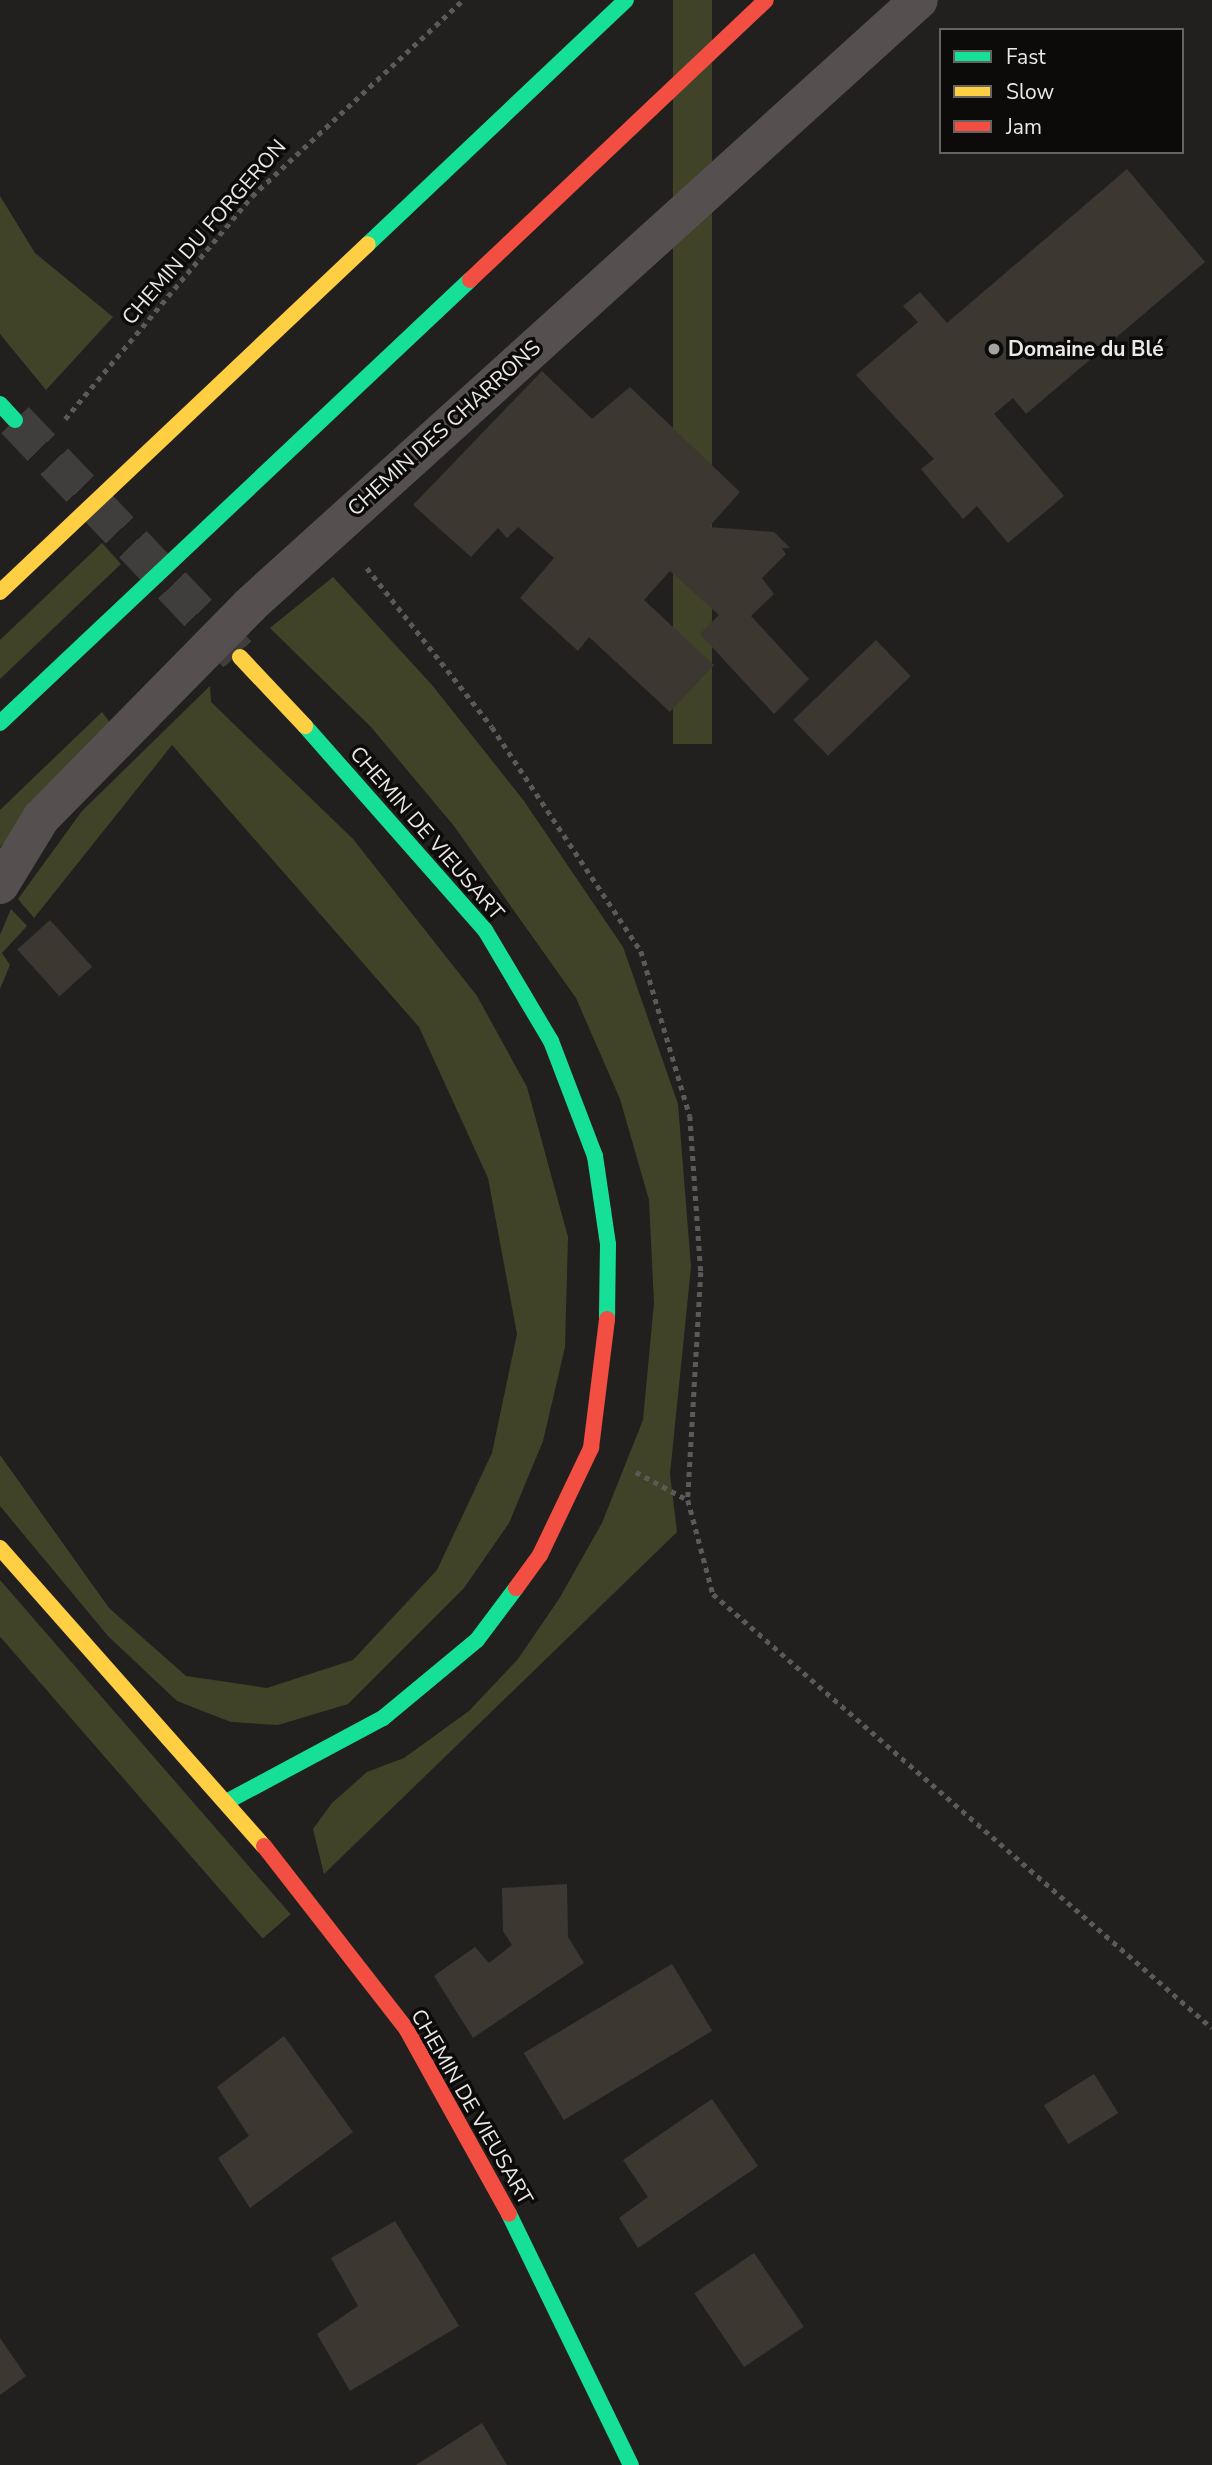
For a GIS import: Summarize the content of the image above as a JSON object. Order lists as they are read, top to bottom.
{
  "streets": {
    "main road": ["CHEMIN DE VIEUSART"],
    "street": ["CHEMIN DES CHARRONS"],
    "path": ["CHEMIN DU FORGERON"]
  },
  "places": ["Domaine du Blé"],
  "legend": ["Fast", "Slow", "Jam"]
}
